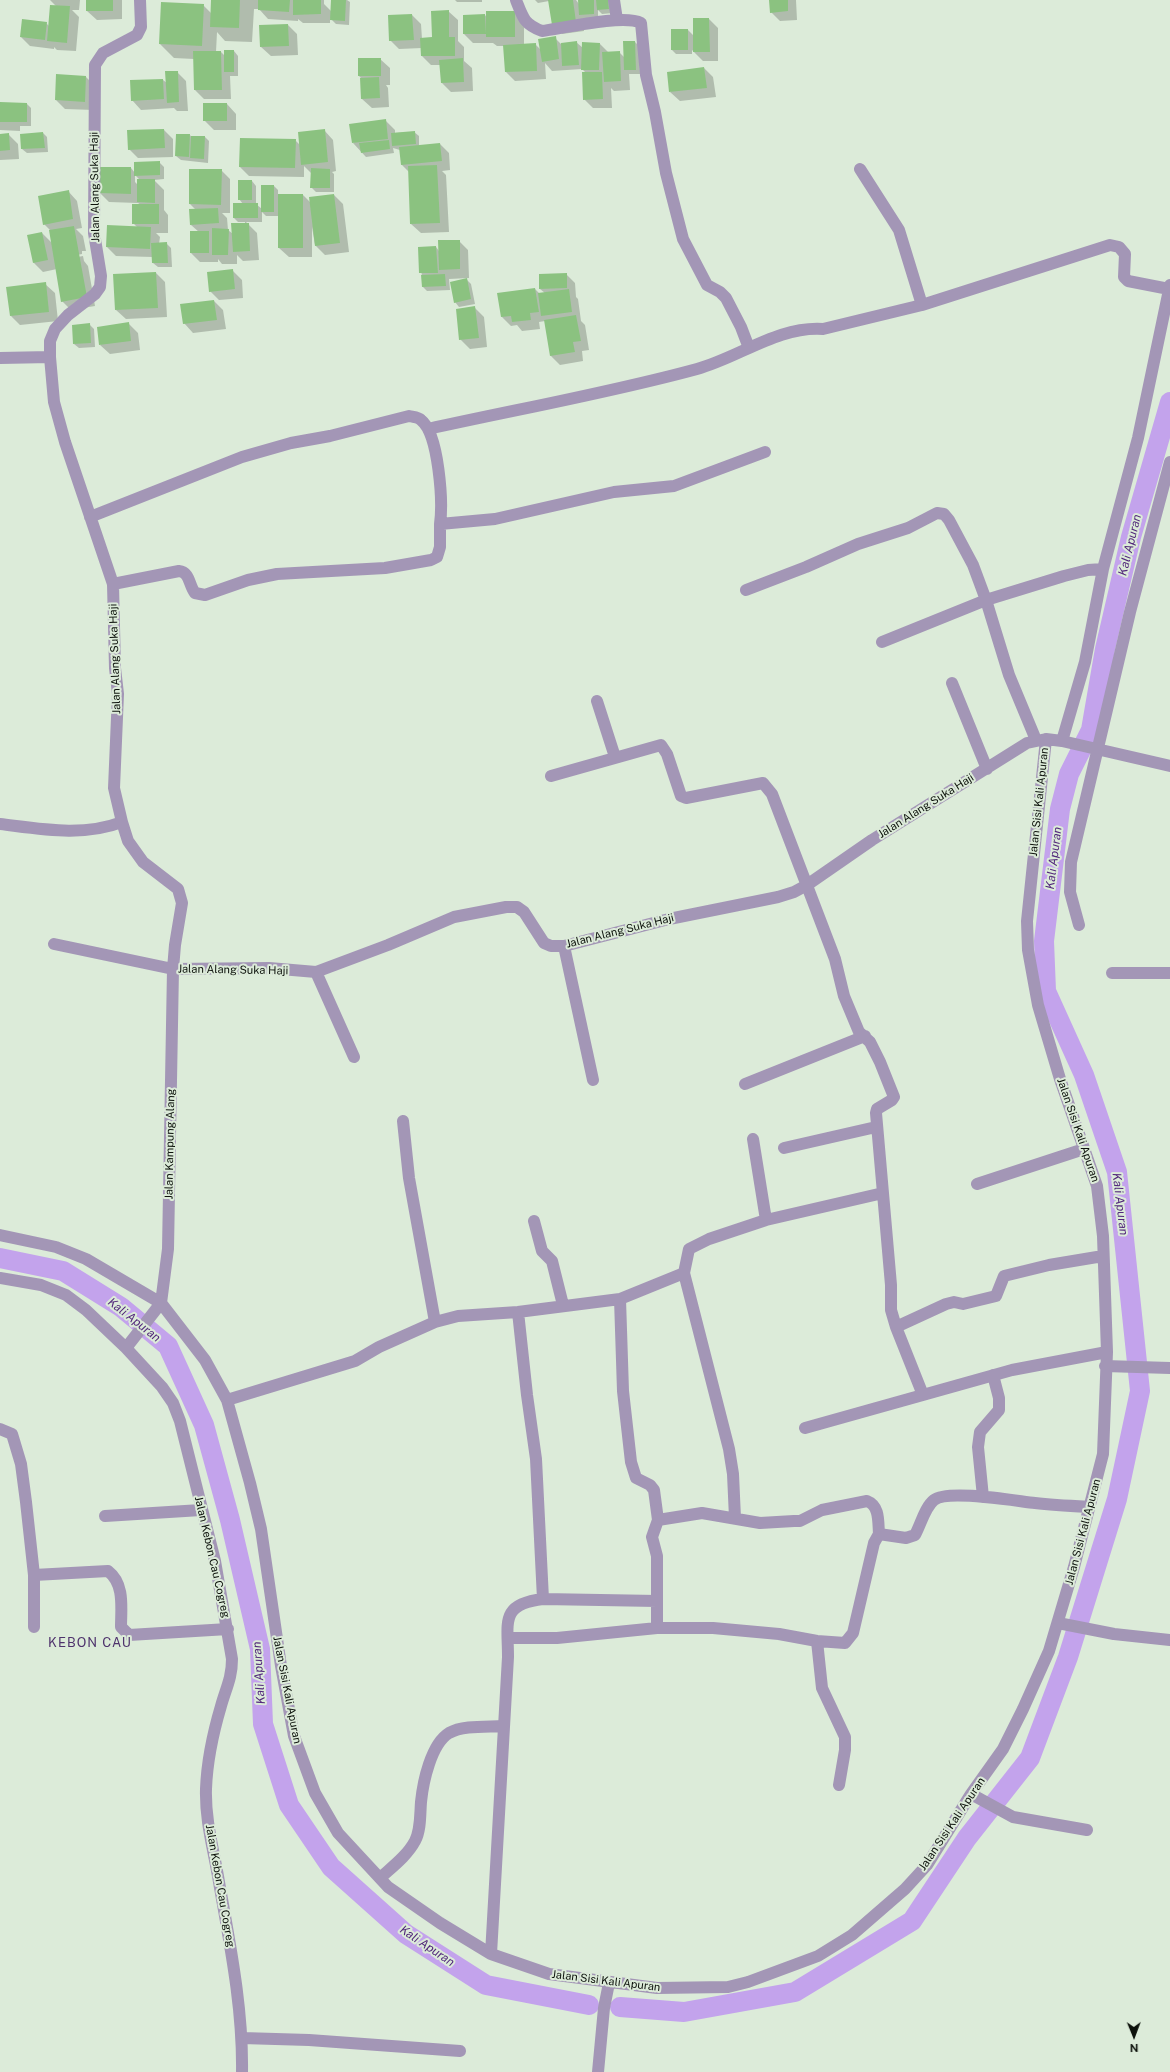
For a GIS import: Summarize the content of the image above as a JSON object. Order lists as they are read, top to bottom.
{
  "streets": {
    "street": [
      "Jalan Alang Suka Haji",
      "Jalan Sisi Kali Apuran",
      "Jalan Kampung Alang",
      "Jalan Kebon Cau Cogreg"
    ]
  },
  "crossings": [
    ["Jalan Alang Suka Haji", "Jalan Sisi Kali Apuran"],
    ["Jalan Alang Suka Haji", "Jalan Kampung Alang"],
    ["Jalan Sisi Kali Apuran", "Jalan Kampung Alang"]
  ],
  "districts": ["KEBON CAU"],
  "water": ["Kali Apuran"],
  "north": "bottom"
}
